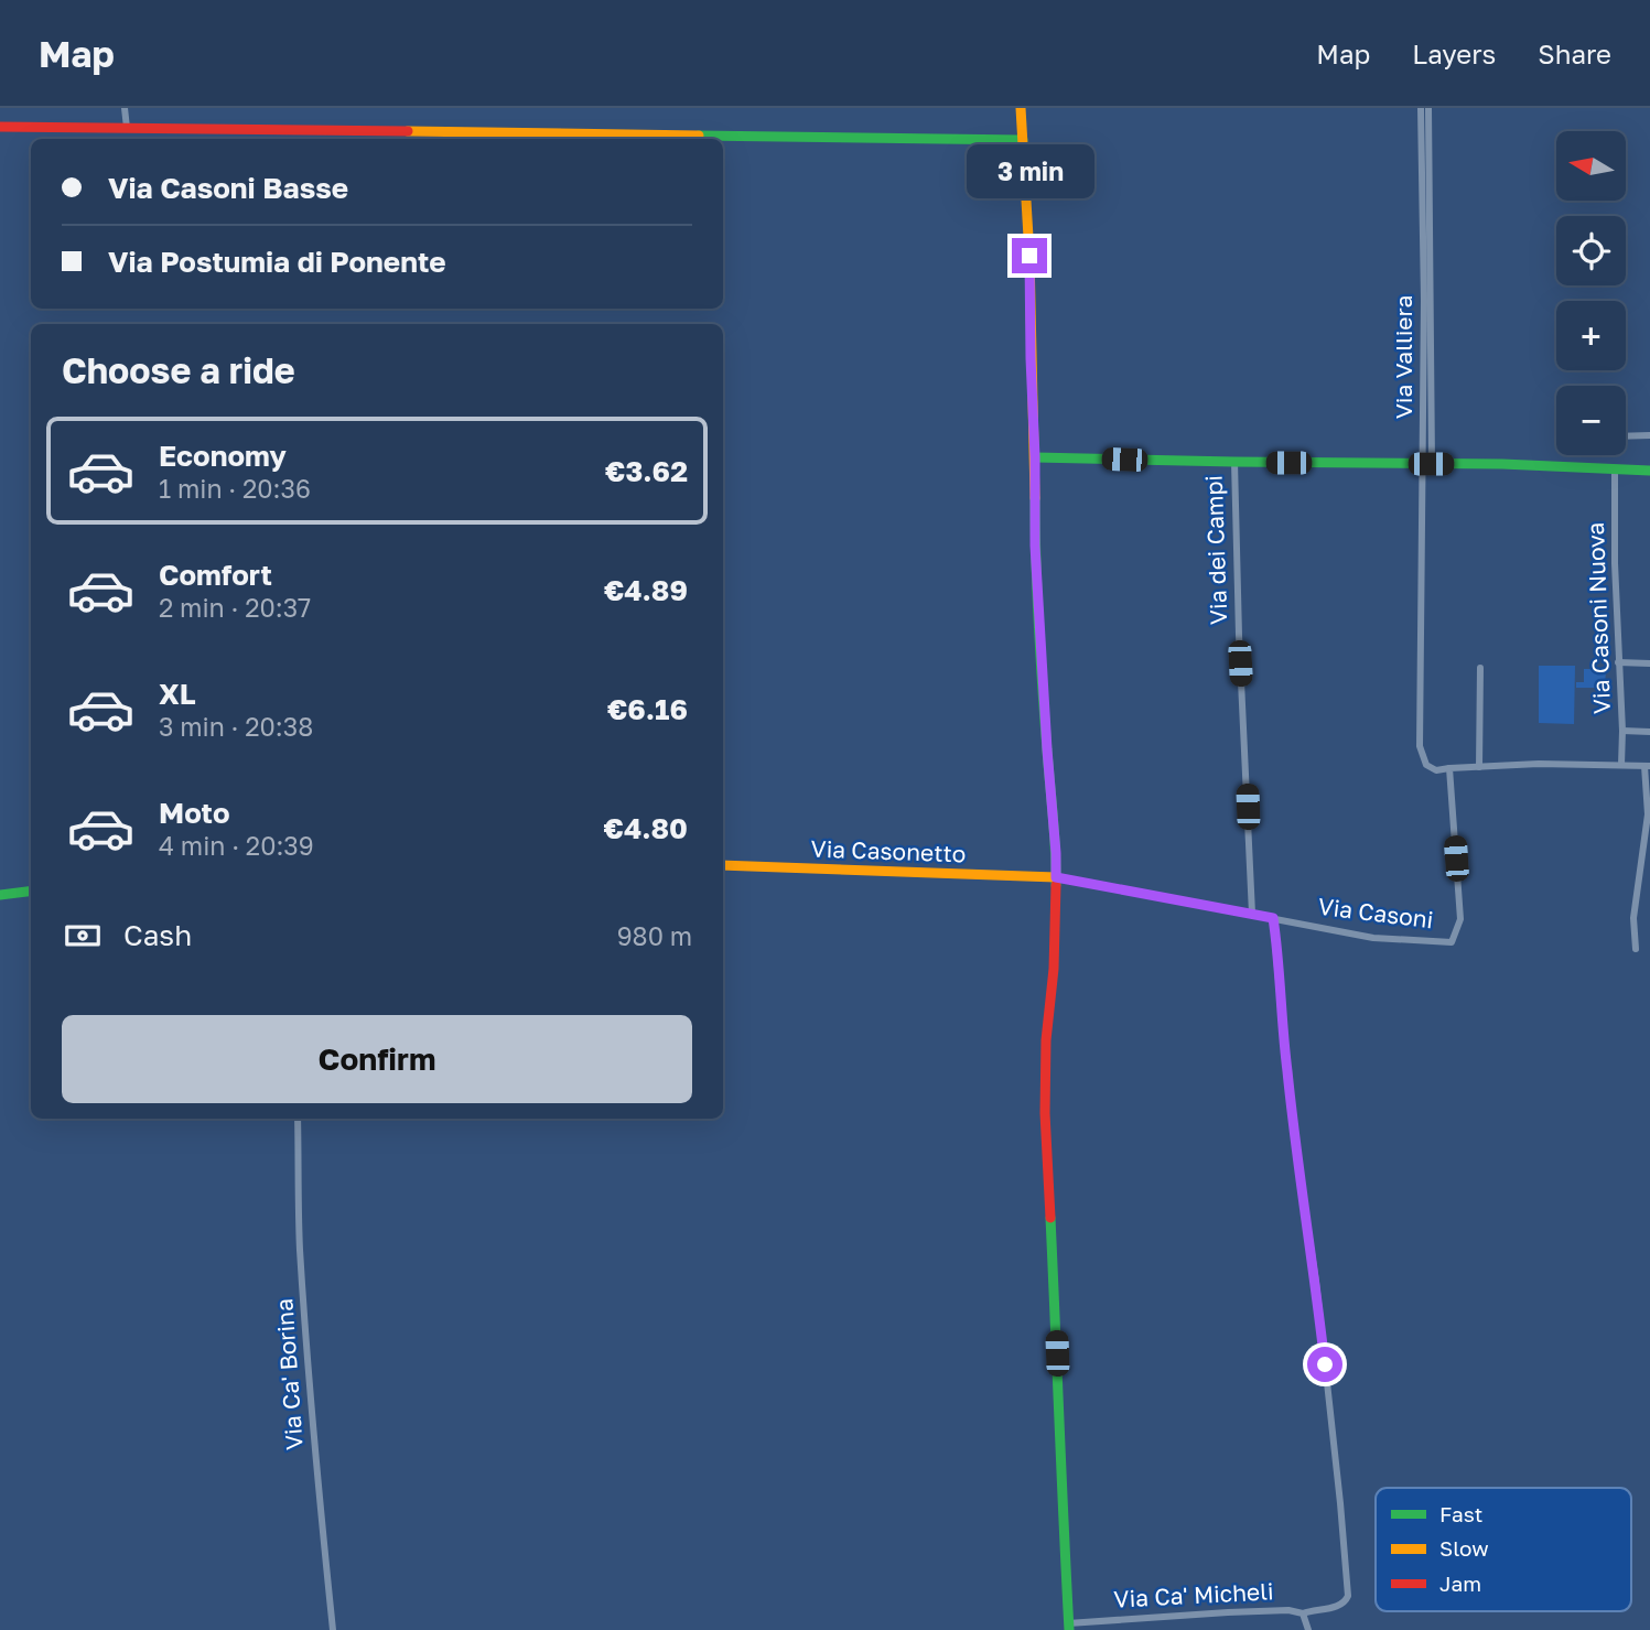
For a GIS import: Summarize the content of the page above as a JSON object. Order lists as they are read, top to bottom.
{
  "streets": {
    "main road": ["Via Casonetto"],
    "street": [
      "Via Valliera",
      "Via dei Campi",
      "Via Casoni Nuova",
      "Via Casoni",
      "Via Ca' Borina",
      "Via Ca' Micheli"
    ]
  },
  "crossings": [
    ["Via Valliera", "Via Casoni"]
  ],
  "legend": ["Fast", "Slow", "Jam"],
  "north": "left",
  "page": {
    "header": "Map",
    "nav": ["Map", "Layers", "Share"],
    "map_buttons": ["+", "−"],
    "banner": ["Via Casoni Basse", "Via Postumia di Ponente"],
    "bubble": "3 min",
    "heading": "Choose a ride",
    "list": [
      {
        "name": "Economy",
        "note": "1 min · 20:36",
        "value": "€3.62"
      },
      {
        "name": "Comfort",
        "note": "2 min · 20:37",
        "value": "€4.89"
      },
      {
        "name": "XL",
        "note": "3 min · 20:38",
        "value": "€6.16"
      },
      {
        "name": "Moto",
        "note": "4 min · 20:39",
        "value": "€4.80"
      }
    ],
    "pay": ["Cash", "980 m"],
    "buttons": "Confirm"
  }
}
